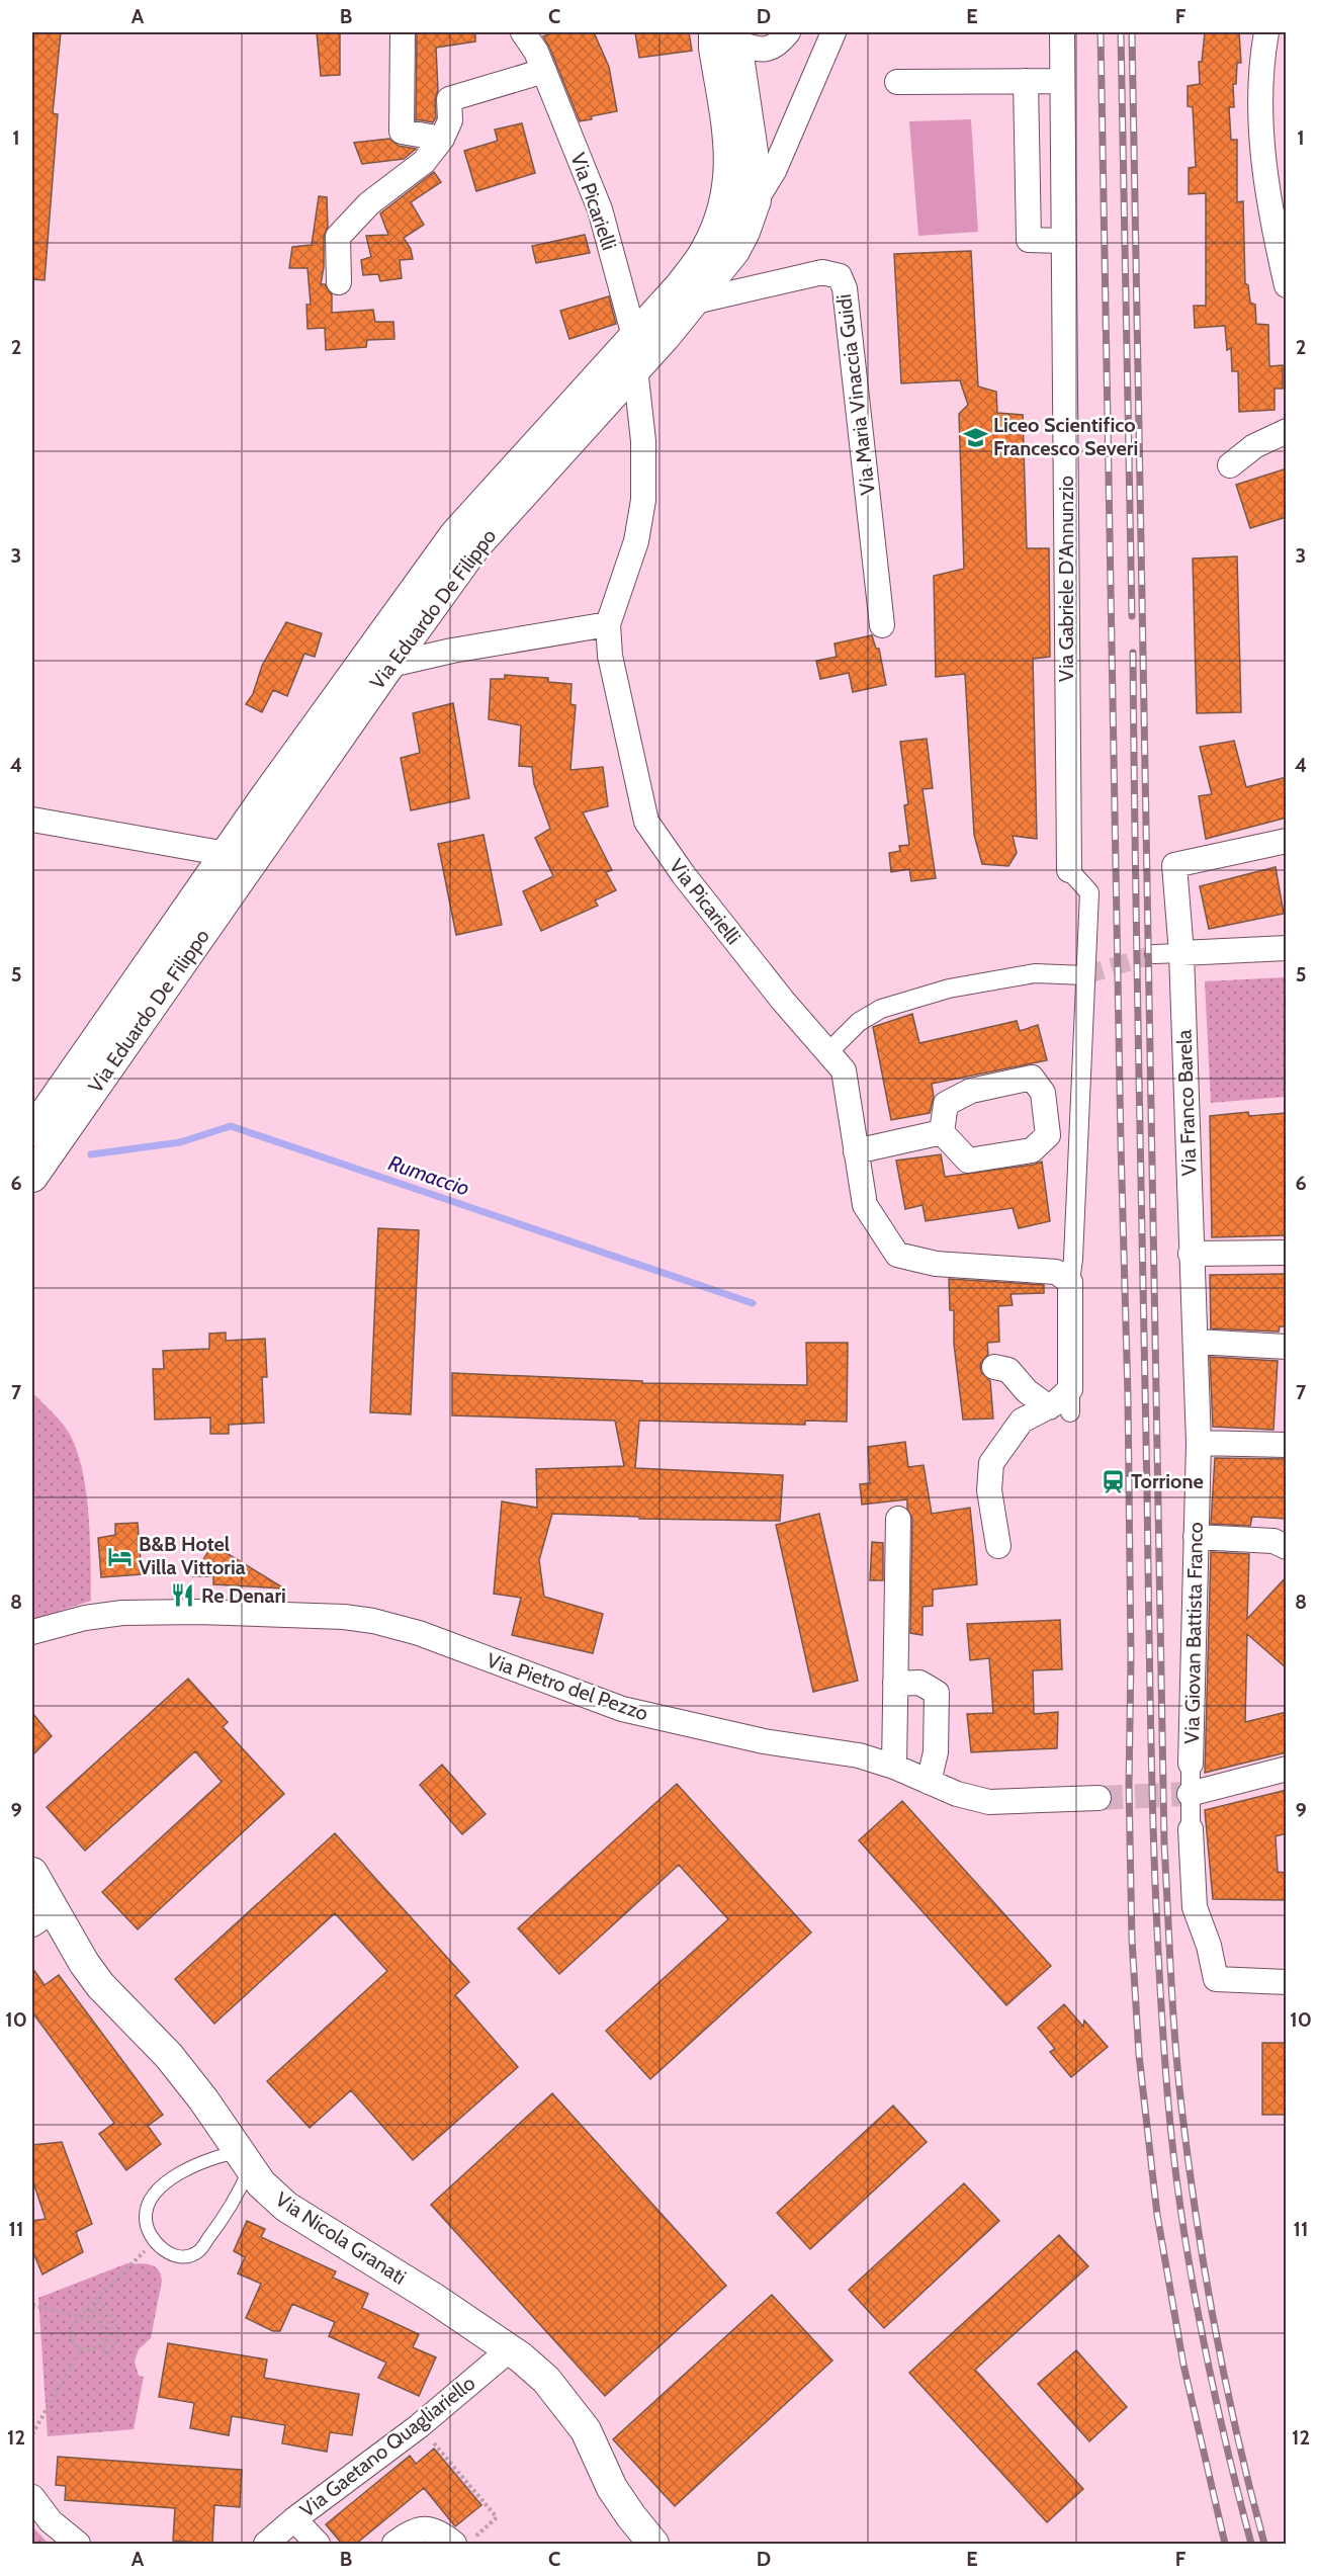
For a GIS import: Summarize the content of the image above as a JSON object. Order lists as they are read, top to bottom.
{
  "streets": {
    "street": [
      "Via Picarielli",
      "Via Maria Vinaccia Guidi",
      "Via Gabriele D'Annunzio",
      "Via Eduardo De Filippo",
      "Via Franco Barela",
      "Via Giovan Battista Franco",
      "Via Pietro del Pezzo",
      "Via Nicola Granati",
      "Via Gaetano Quagliariello"
    ]
  },
  "crossings": [
    ["Via Picarielli", "Via Eduardo De Filippo"],
    ["Via Maria Vinaccia Guidi", "Via Eduardo De Filippo"],
    ["Via Franco Barela", "Via Giovan Battista Franco"],
    ["Via Nicola Granati", "Via Gaetano Quagliariello"]
  ],
  "water": ["Rumaccio"],
  "places": {
    "school or university": ["Liceo Scientifico Francesco Severi"],
    "station": ["Torrione"],
    "hotel": ["B&B Hotel Villa Vittoria"],
    "restaurant": ["Re Denari"]
  },
  "grid": {
    "columns": [
      "A",
      "B",
      "C",
      "D",
      "E",
      "F"
    ],
    "rows": [
      "1",
      "2",
      "3",
      "4",
      "5",
      "6",
      "7",
      "8",
      "9",
      "10",
      "11",
      "12"
    ]
  }
}
